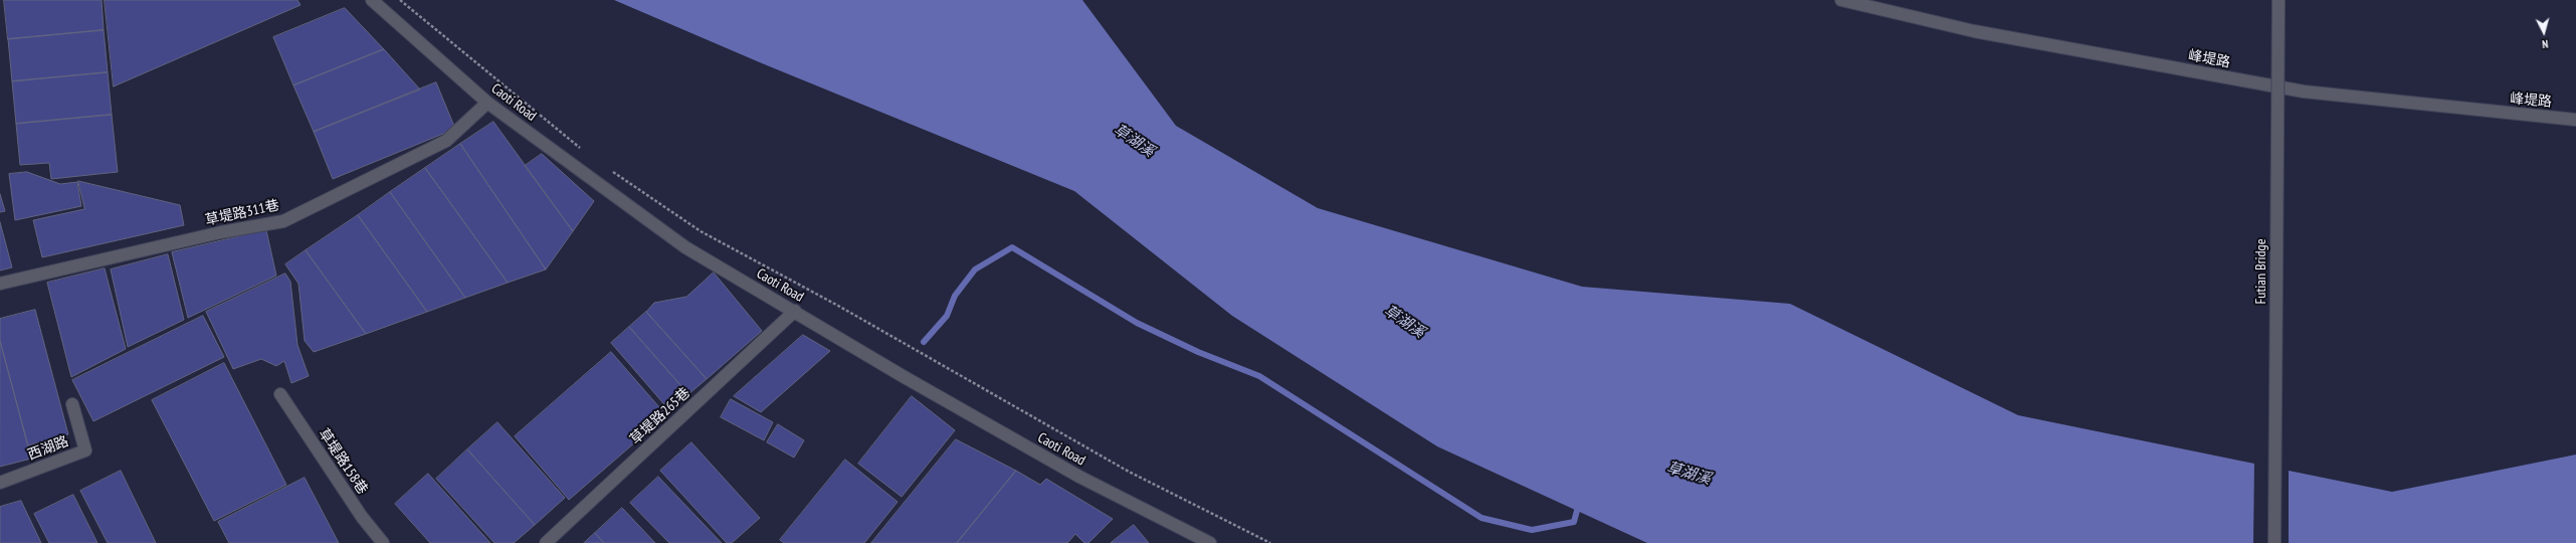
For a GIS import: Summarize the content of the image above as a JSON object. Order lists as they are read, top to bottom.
{
  "streets": {
    "street": [
      "峰堤路",
      "Caoti Road",
      "草堤路311巷",
      "Futian Bridge",
      "草堤路265巷",
      "西湖路",
      "草堤路158巷"
    ]
  },
  "crossings": [
    ["Caoti Road", "草堤路311巷"],
    ["Caoti Road", "草堤路265巷"]
  ],
  "water": ["草湖溪"],
  "north": "bottom"
}
